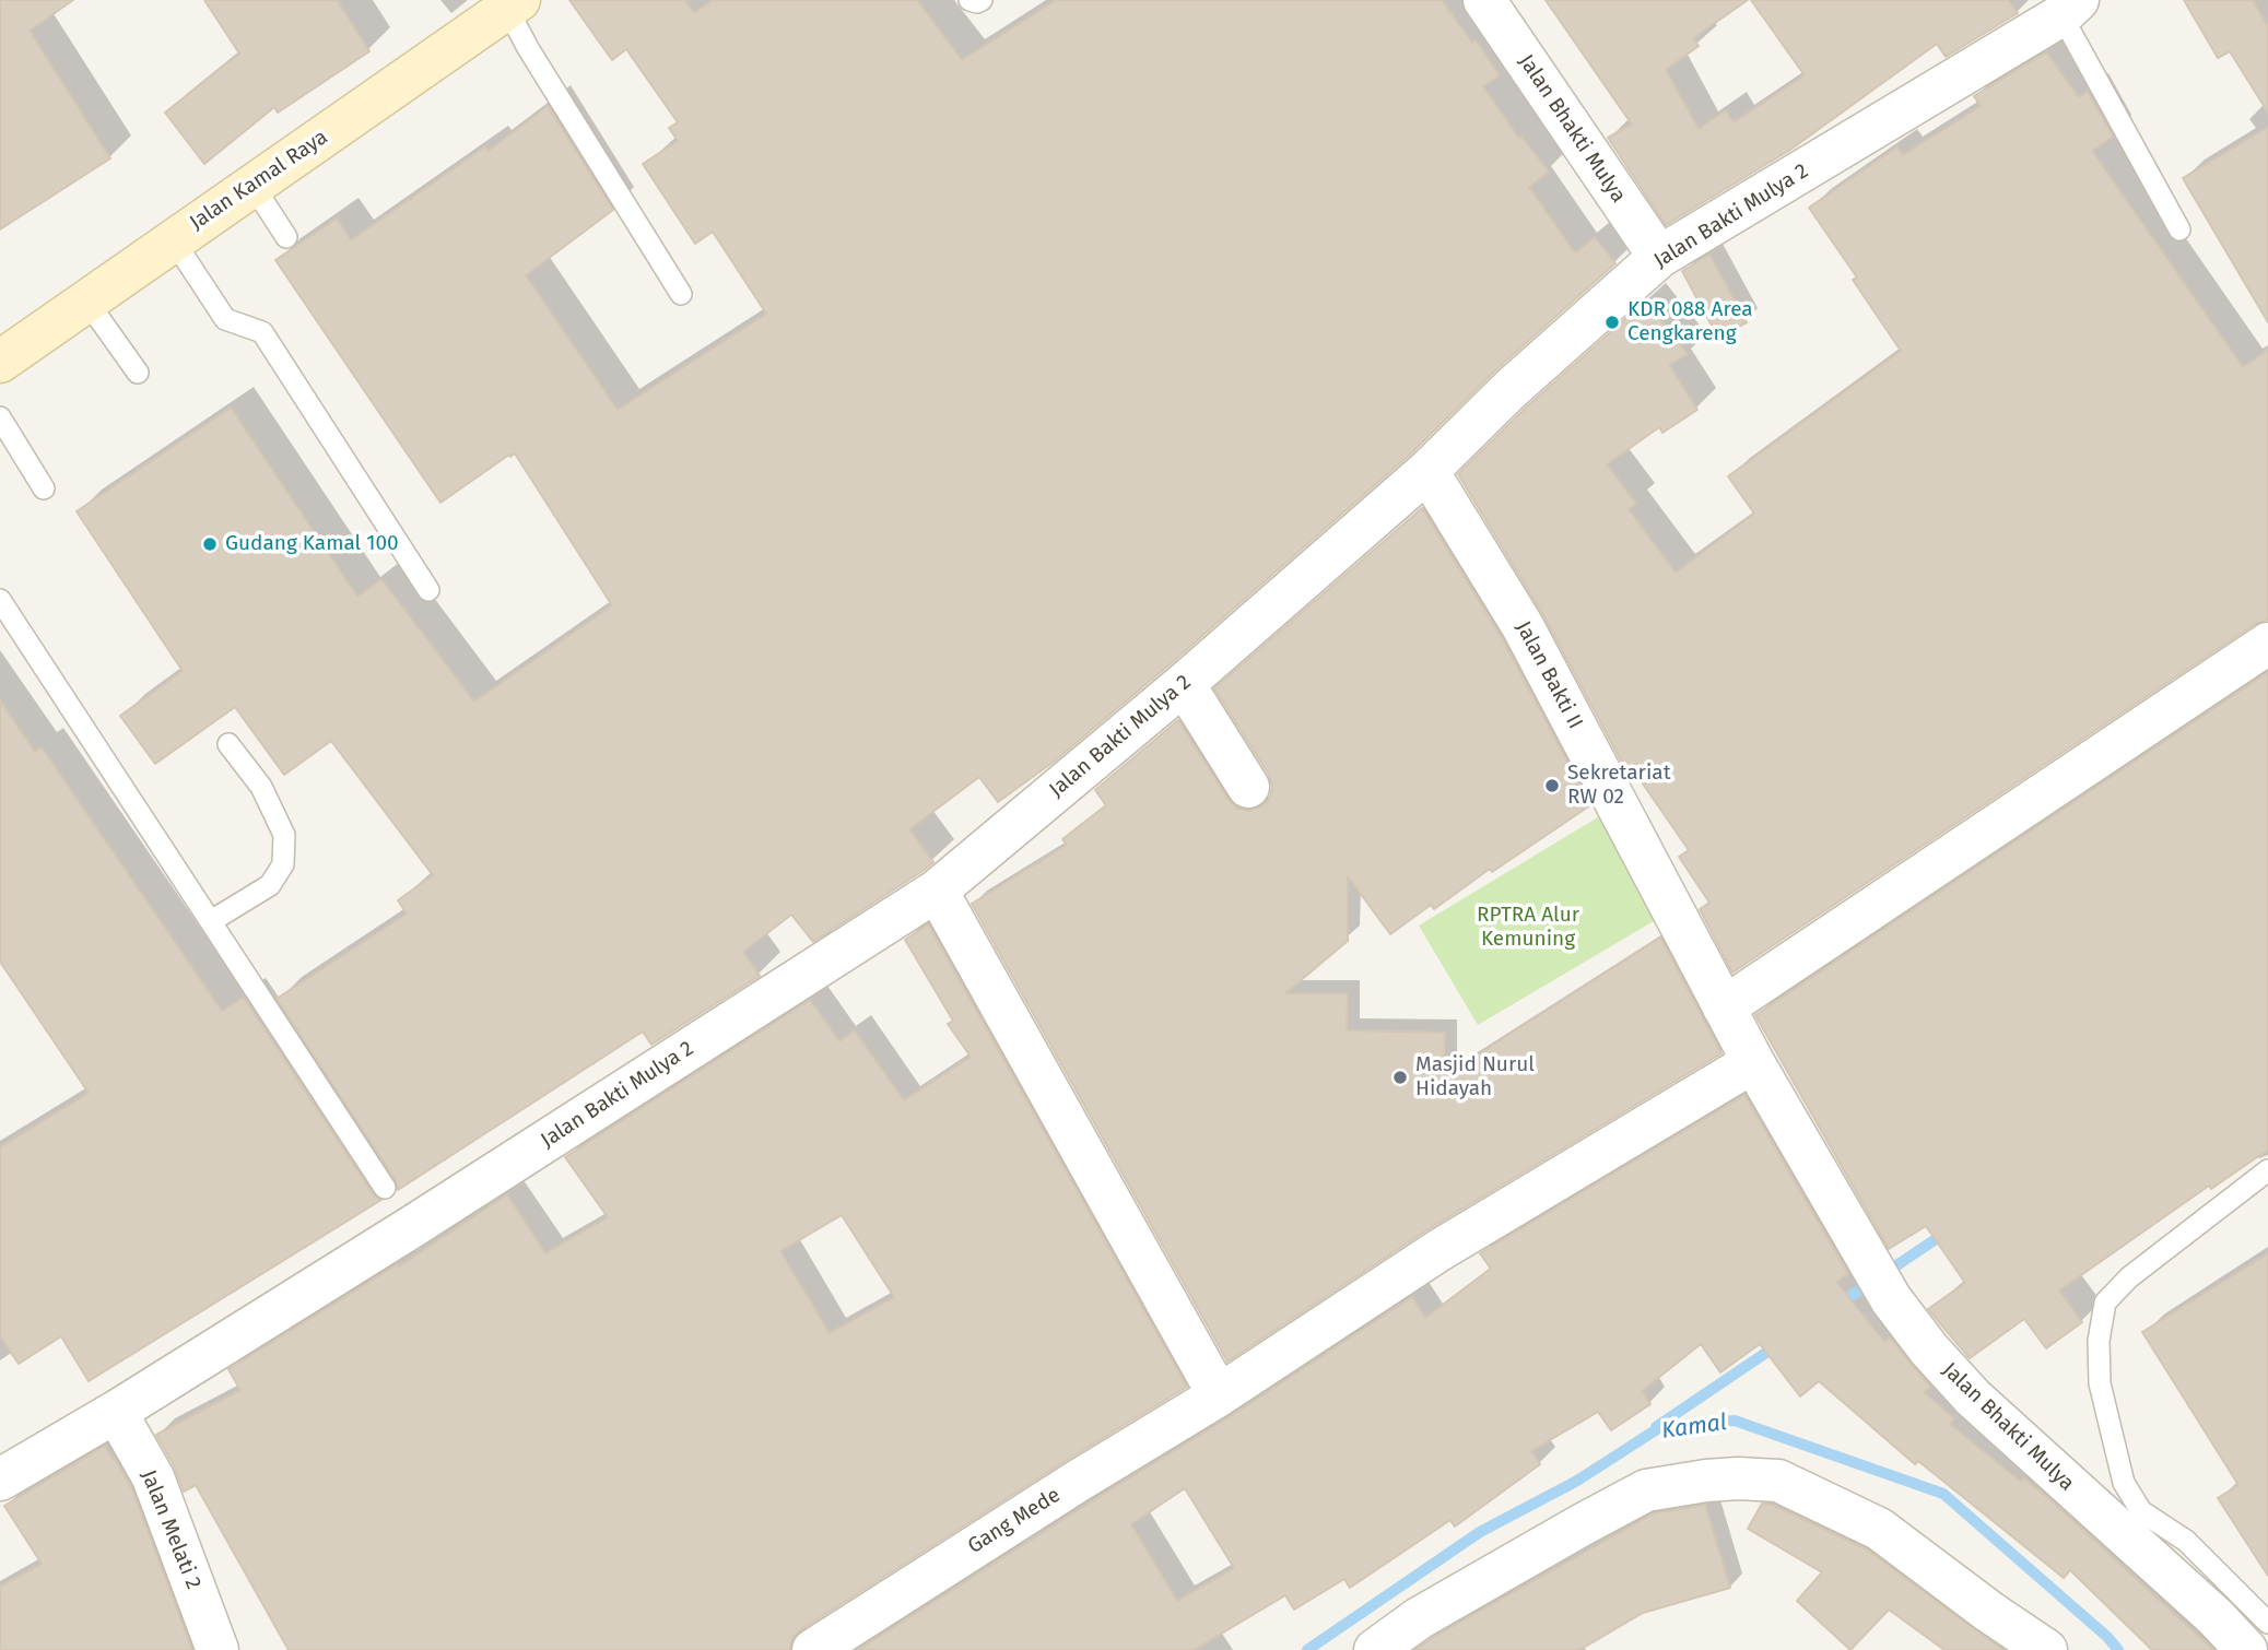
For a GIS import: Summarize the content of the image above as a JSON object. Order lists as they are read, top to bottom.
{
  "streets": {
    "main road": ["Jalan Kamal Raya"],
    "street": [
      "Jalan Bhakti Mulya",
      "Jalan Bakti Mulya 2",
      "Jalan Bakti II",
      "Gang Mede",
      "Jalan Melati 2"
    ]
  },
  "crossings": [
    ["Jalan Bhakti Mulya", "Jalan Bakti Mulya 2"],
    ["Jalan Bhakti Mulya", "Jalan Bakti II"],
    ["Jalan Bhakti Mulya", "Gang Mede"],
    ["Jalan Bakti Mulya 2", "Jalan Bakti II"],
    ["Jalan Bakti Mulya 2", "Jalan Melati 2"]
  ],
  "water": ["Kamal"],
  "parks": ["RPTRA Alur Kemuning"],
  "places": [
    "KDR 088 Area Cengkareng",
    "Gudang Kamal 100",
    "Sekretariat RW 02",
    "Masjid Nurul Hidayah"
  ]
}
